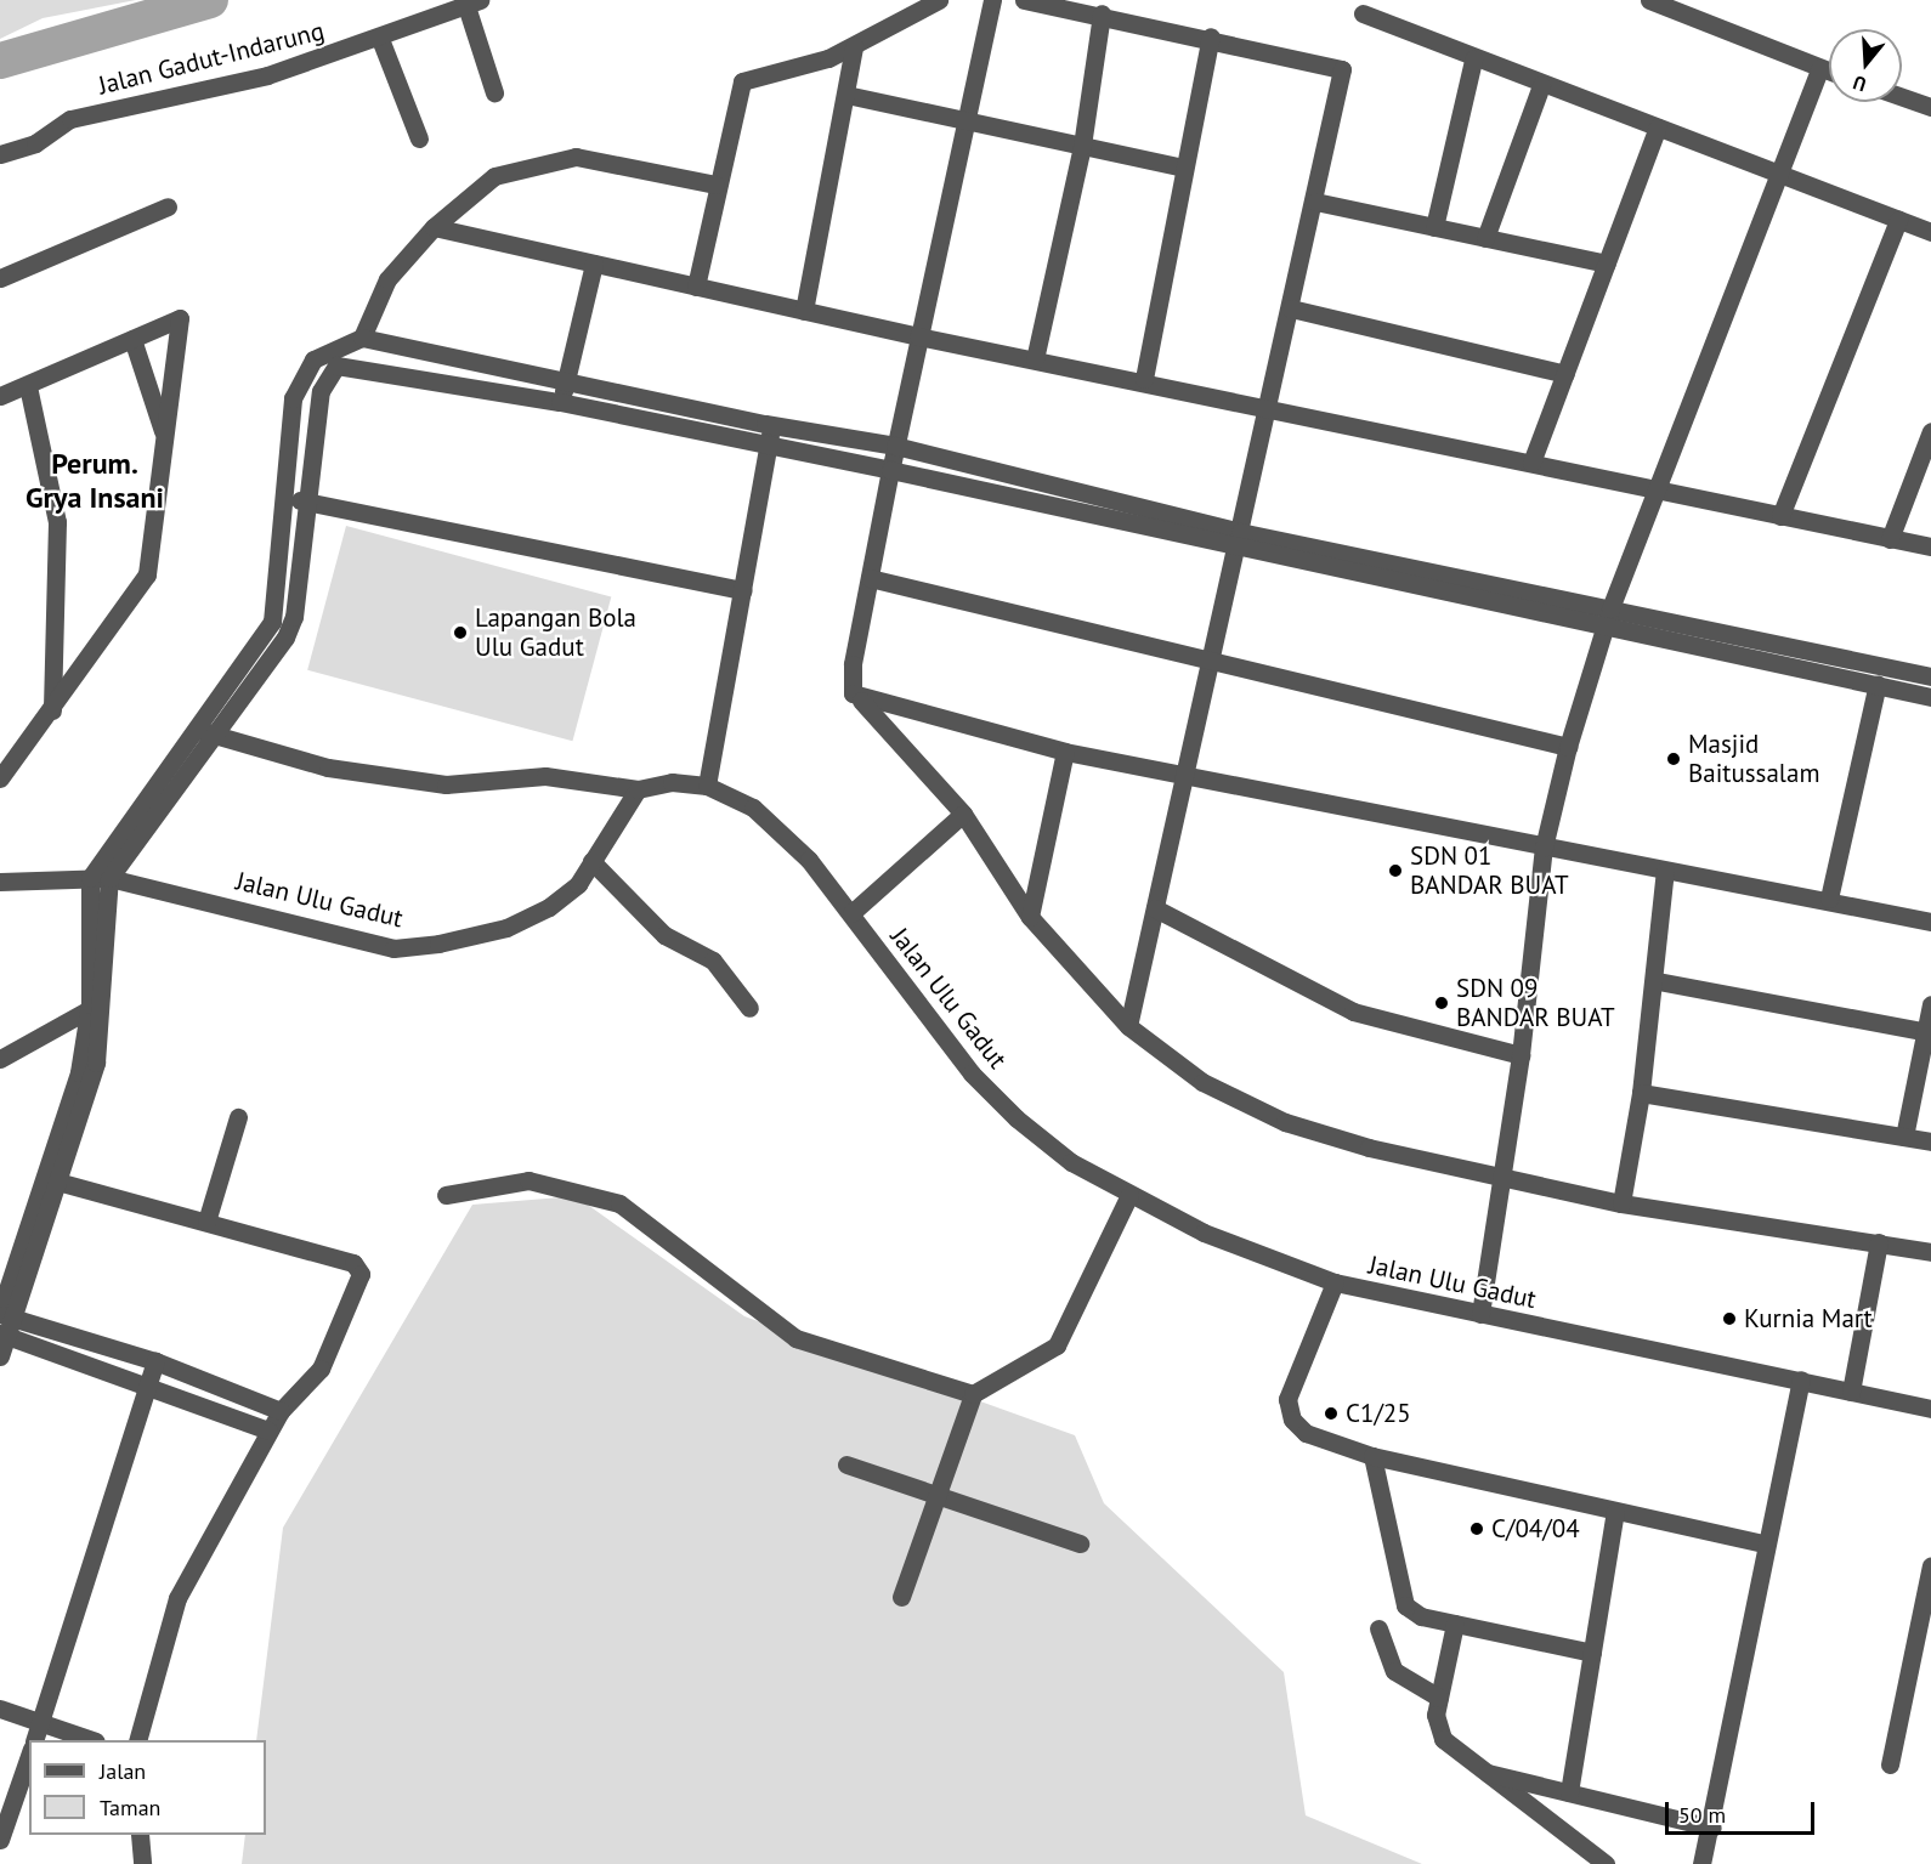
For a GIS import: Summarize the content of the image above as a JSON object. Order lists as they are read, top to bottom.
{
  "streets": {
    "street": ["Jalan Gadut-Indarung", "Jalan Ulu Gadut"]
  },
  "districts": ["Perum. Grya Insani"],
  "places": [
    "Lapangan Bola Ulu Gadut",
    "Masjid Baitussalam",
    "SDN 01 BANDAR BUAT",
    "SDN 09 BANDAR BUAT",
    "Kurnia Mart",
    "C1/25",
    "C/04/04"
  ],
  "legend": ["Jalan", "Taman"],
  "scale_bar": "50 m",
  "north": "bottom"
}
